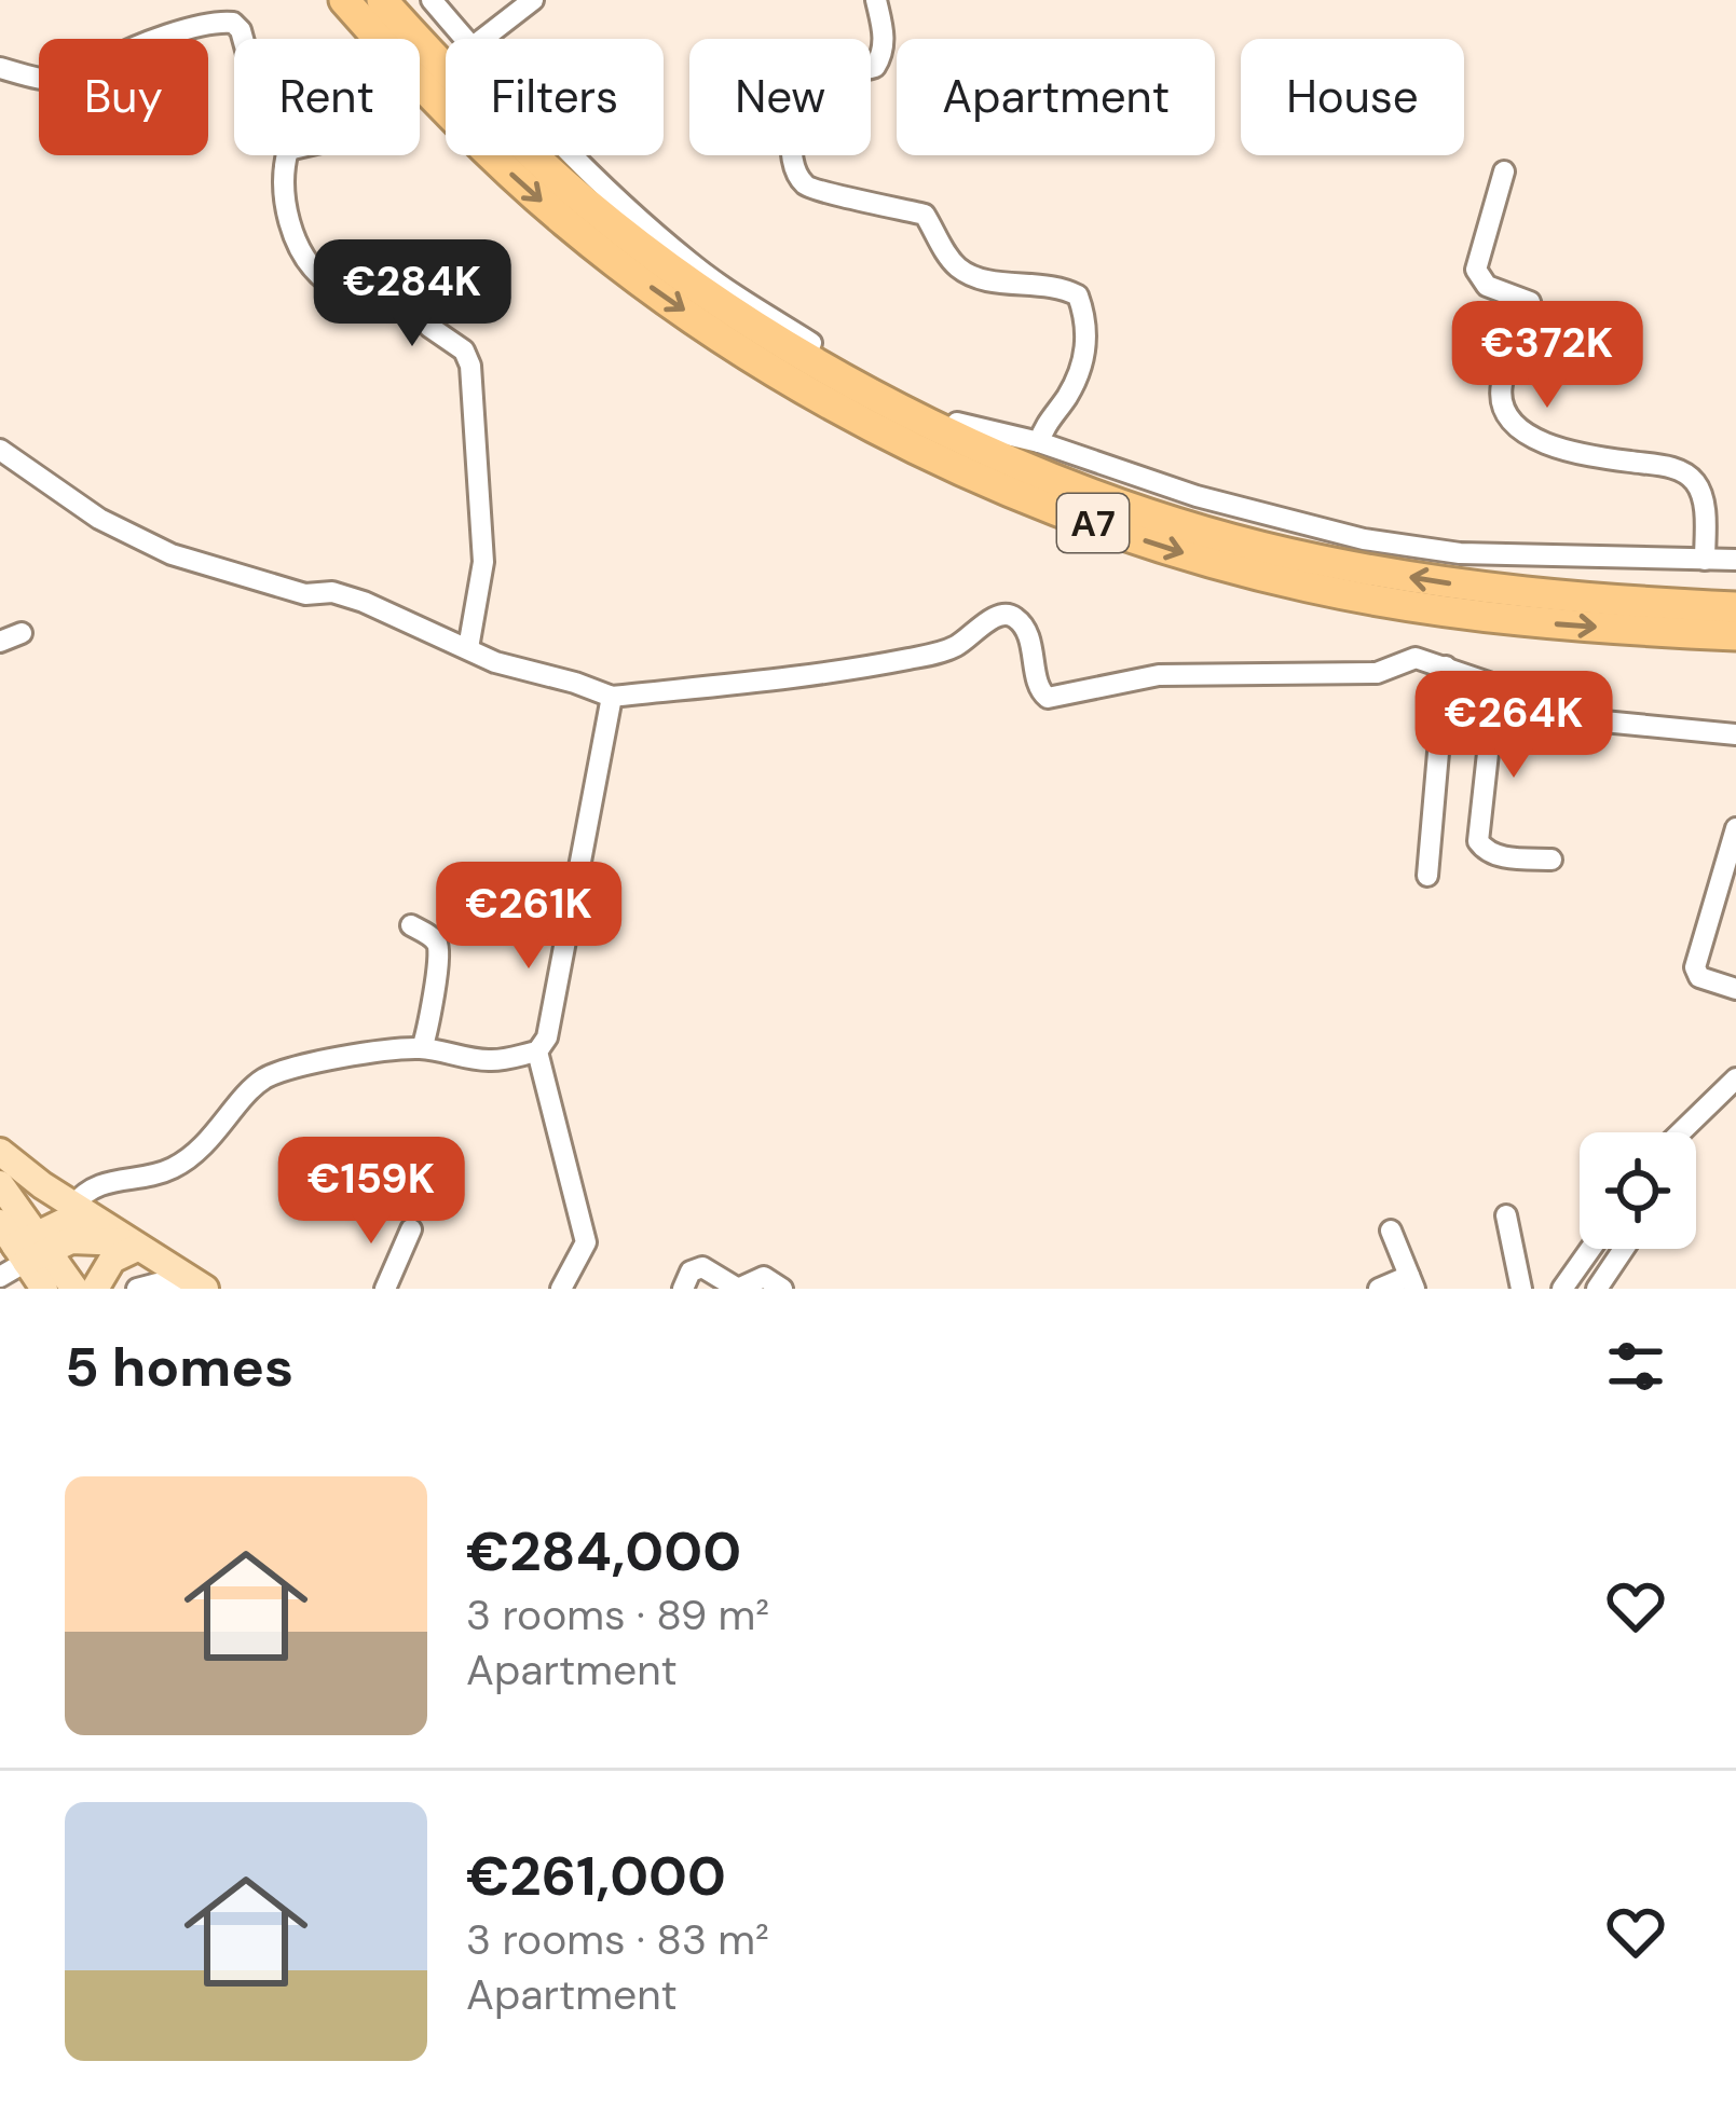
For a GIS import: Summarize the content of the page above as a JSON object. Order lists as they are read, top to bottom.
{
  "streets": {
    "highway": ["Α7"]
  },
  "page": {
    "chip": [
      "Buy",
      "Rent",
      "Filters",
      "New",
      "Apartment",
      "House"
    ],
    "price": [
      "€284K",
      "€372K",
      "€264K",
      "€261K",
      "€159K"
    ],
    "heading": "5 homes",
    "list": [
      {
        "name": "€284,000",
        "note": "3 rooms · 89 m² · Apartment"
      },
      {
        "name": "€261,000",
        "note": "3 rooms · 83 m² · Apartment"
      }
    ]
  }
}
